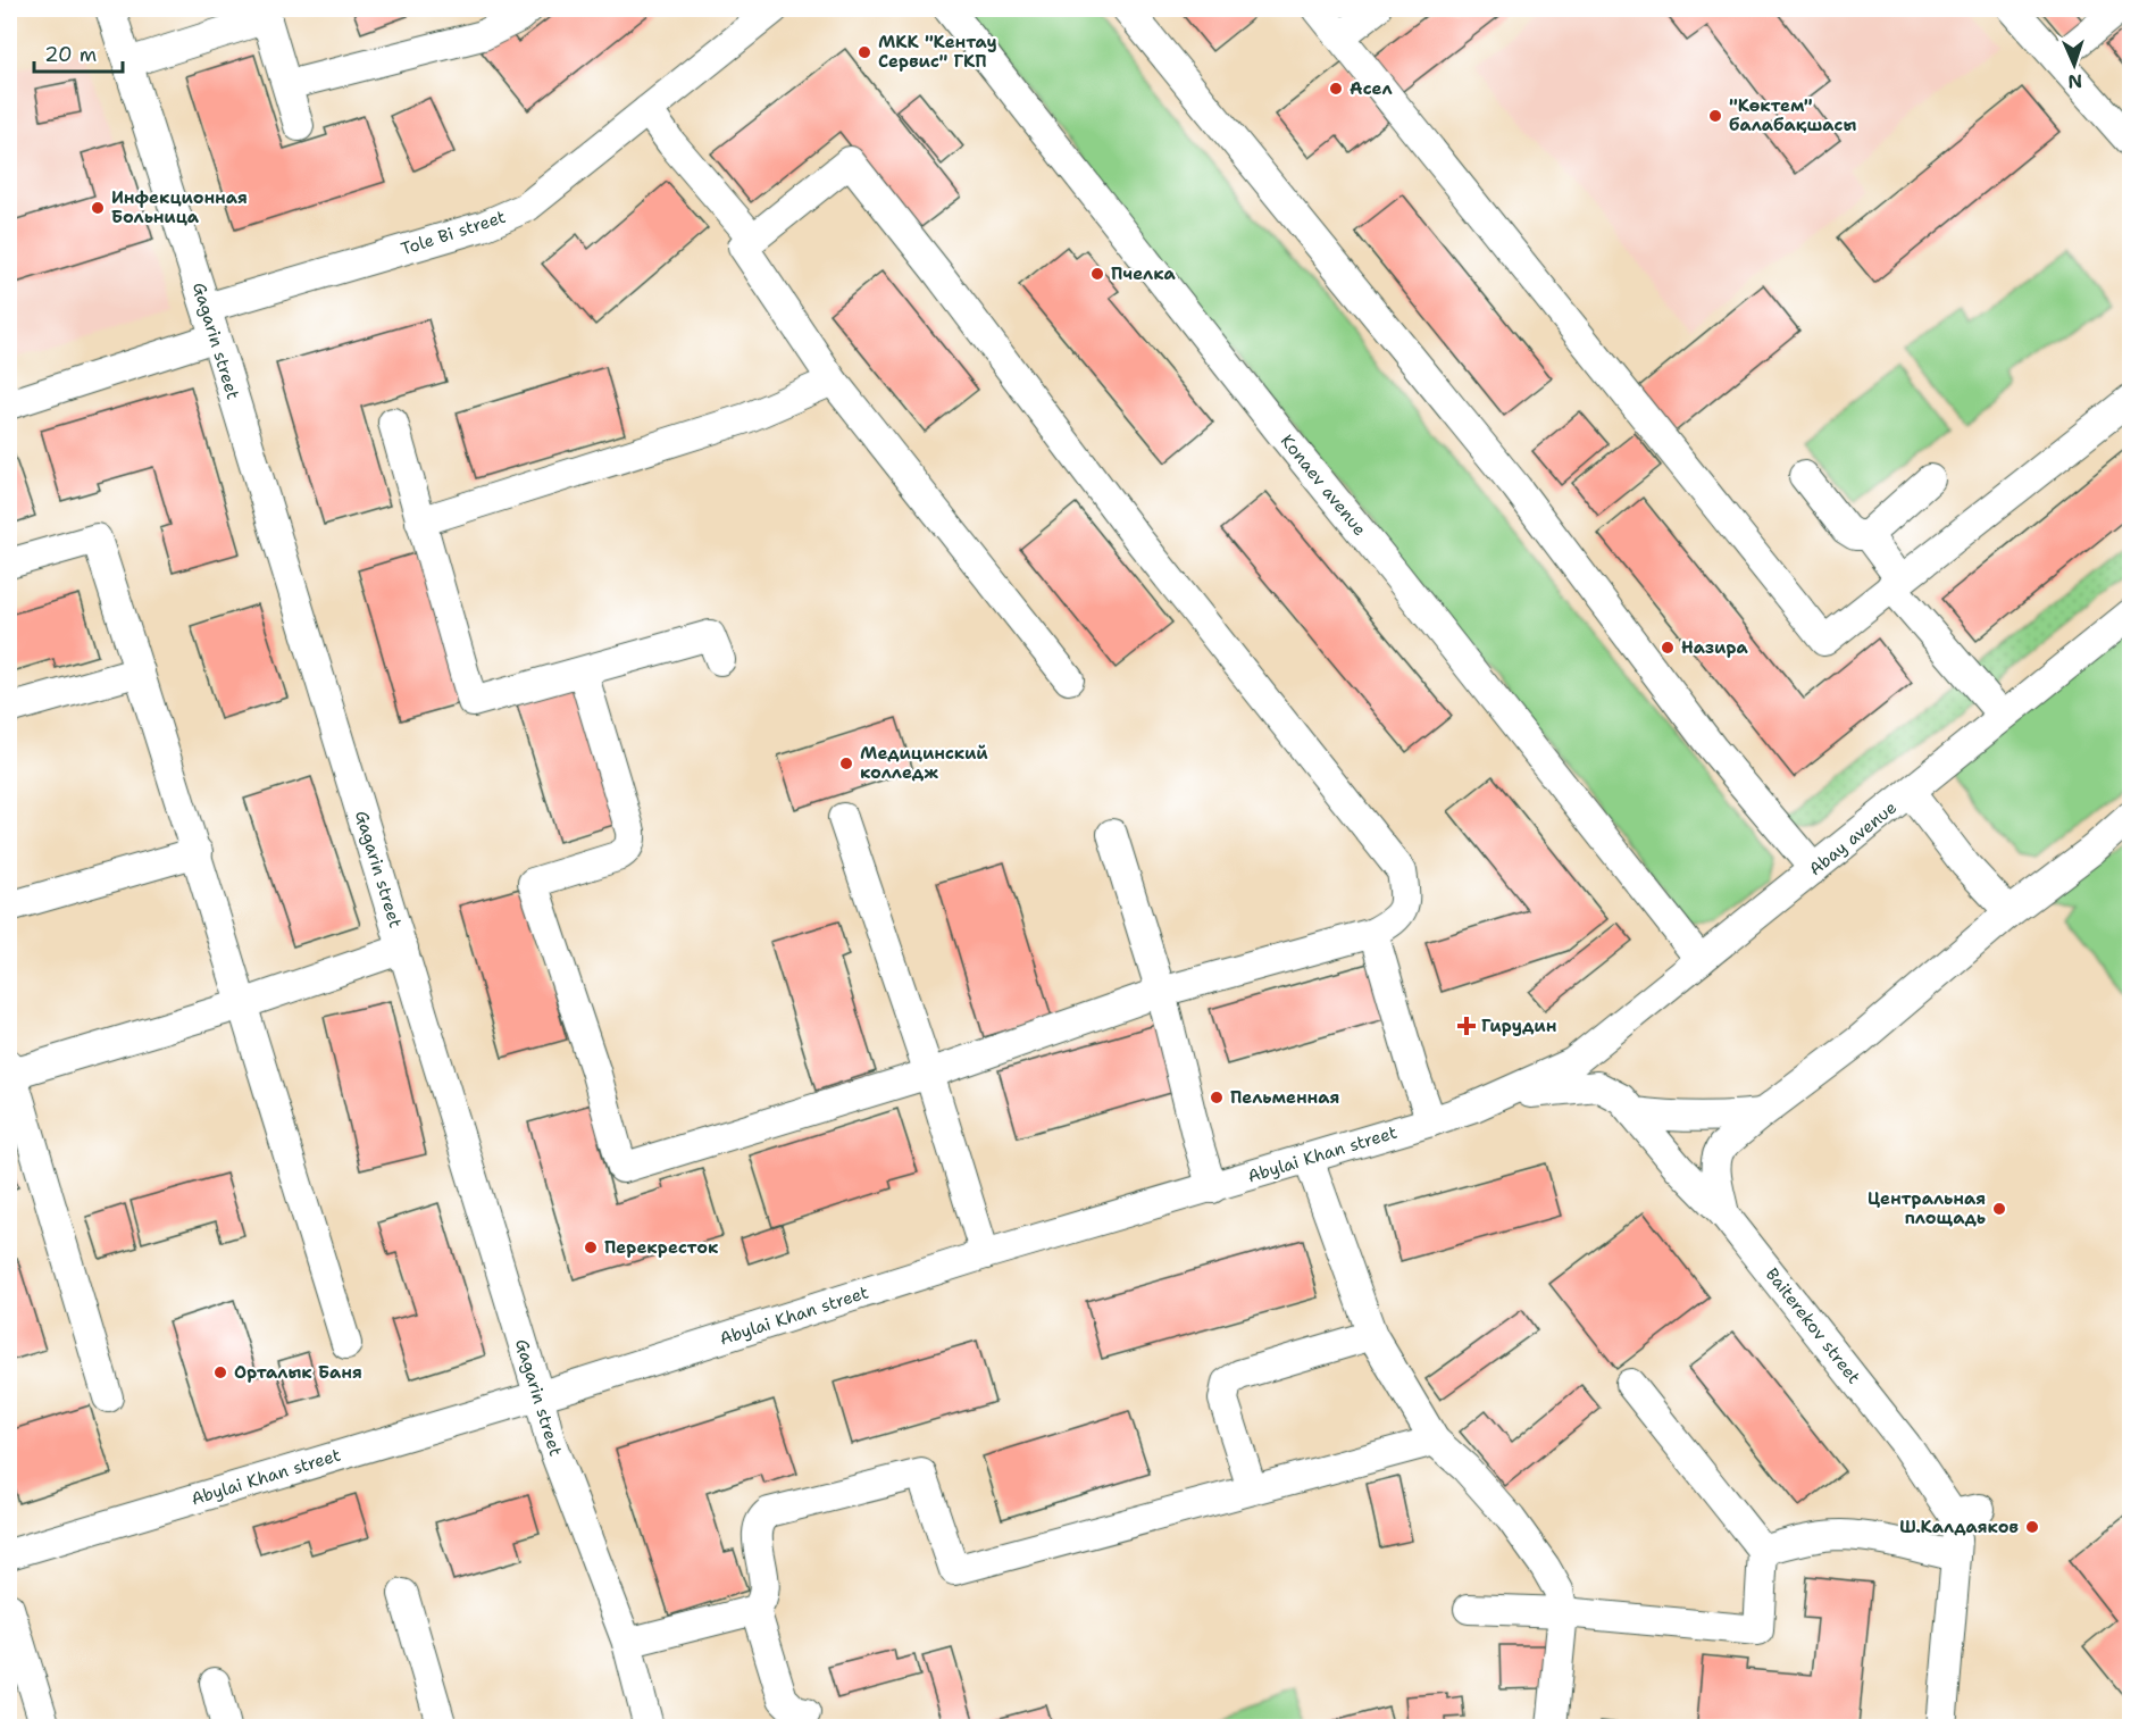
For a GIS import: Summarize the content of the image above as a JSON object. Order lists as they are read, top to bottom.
{
  "streets": {
    "street": [
      "Tole Bi street",
      "Gagarin street",
      "Konaev avenue",
      "Abay avenue",
      "Abylai Khan street",
      "Baiterekov street"
    ]
  },
  "crossings": [
    ["Tole Bi street", "Gagarin street"],
    ["Gagarin street", "Abylai Khan street"],
    ["Konaev avenue", "Abay avenue"],
    ["Abay avenue", "Abylai Khan street"],
    ["Abylai Khan street", "Baiterekov street"]
  ],
  "places": {
    "other": [
      "МКК \"Кентау Сервис\" ГКП",
      "Асел",
      "\"Көктем\" балабақшасы",
      "Инфекционная Больница",
      "Пчелка",
      "Назира",
      "Медицинский колледж",
      "Пельменная",
      "Центральная площадь",
      "Перекресток",
      "Орталык Баня",
      "Ш.Калдаяков"
    ],
    "health": ["Гирудин"]
  },
  "scale_bar": "20 m",
  "north": "bottom"
}
